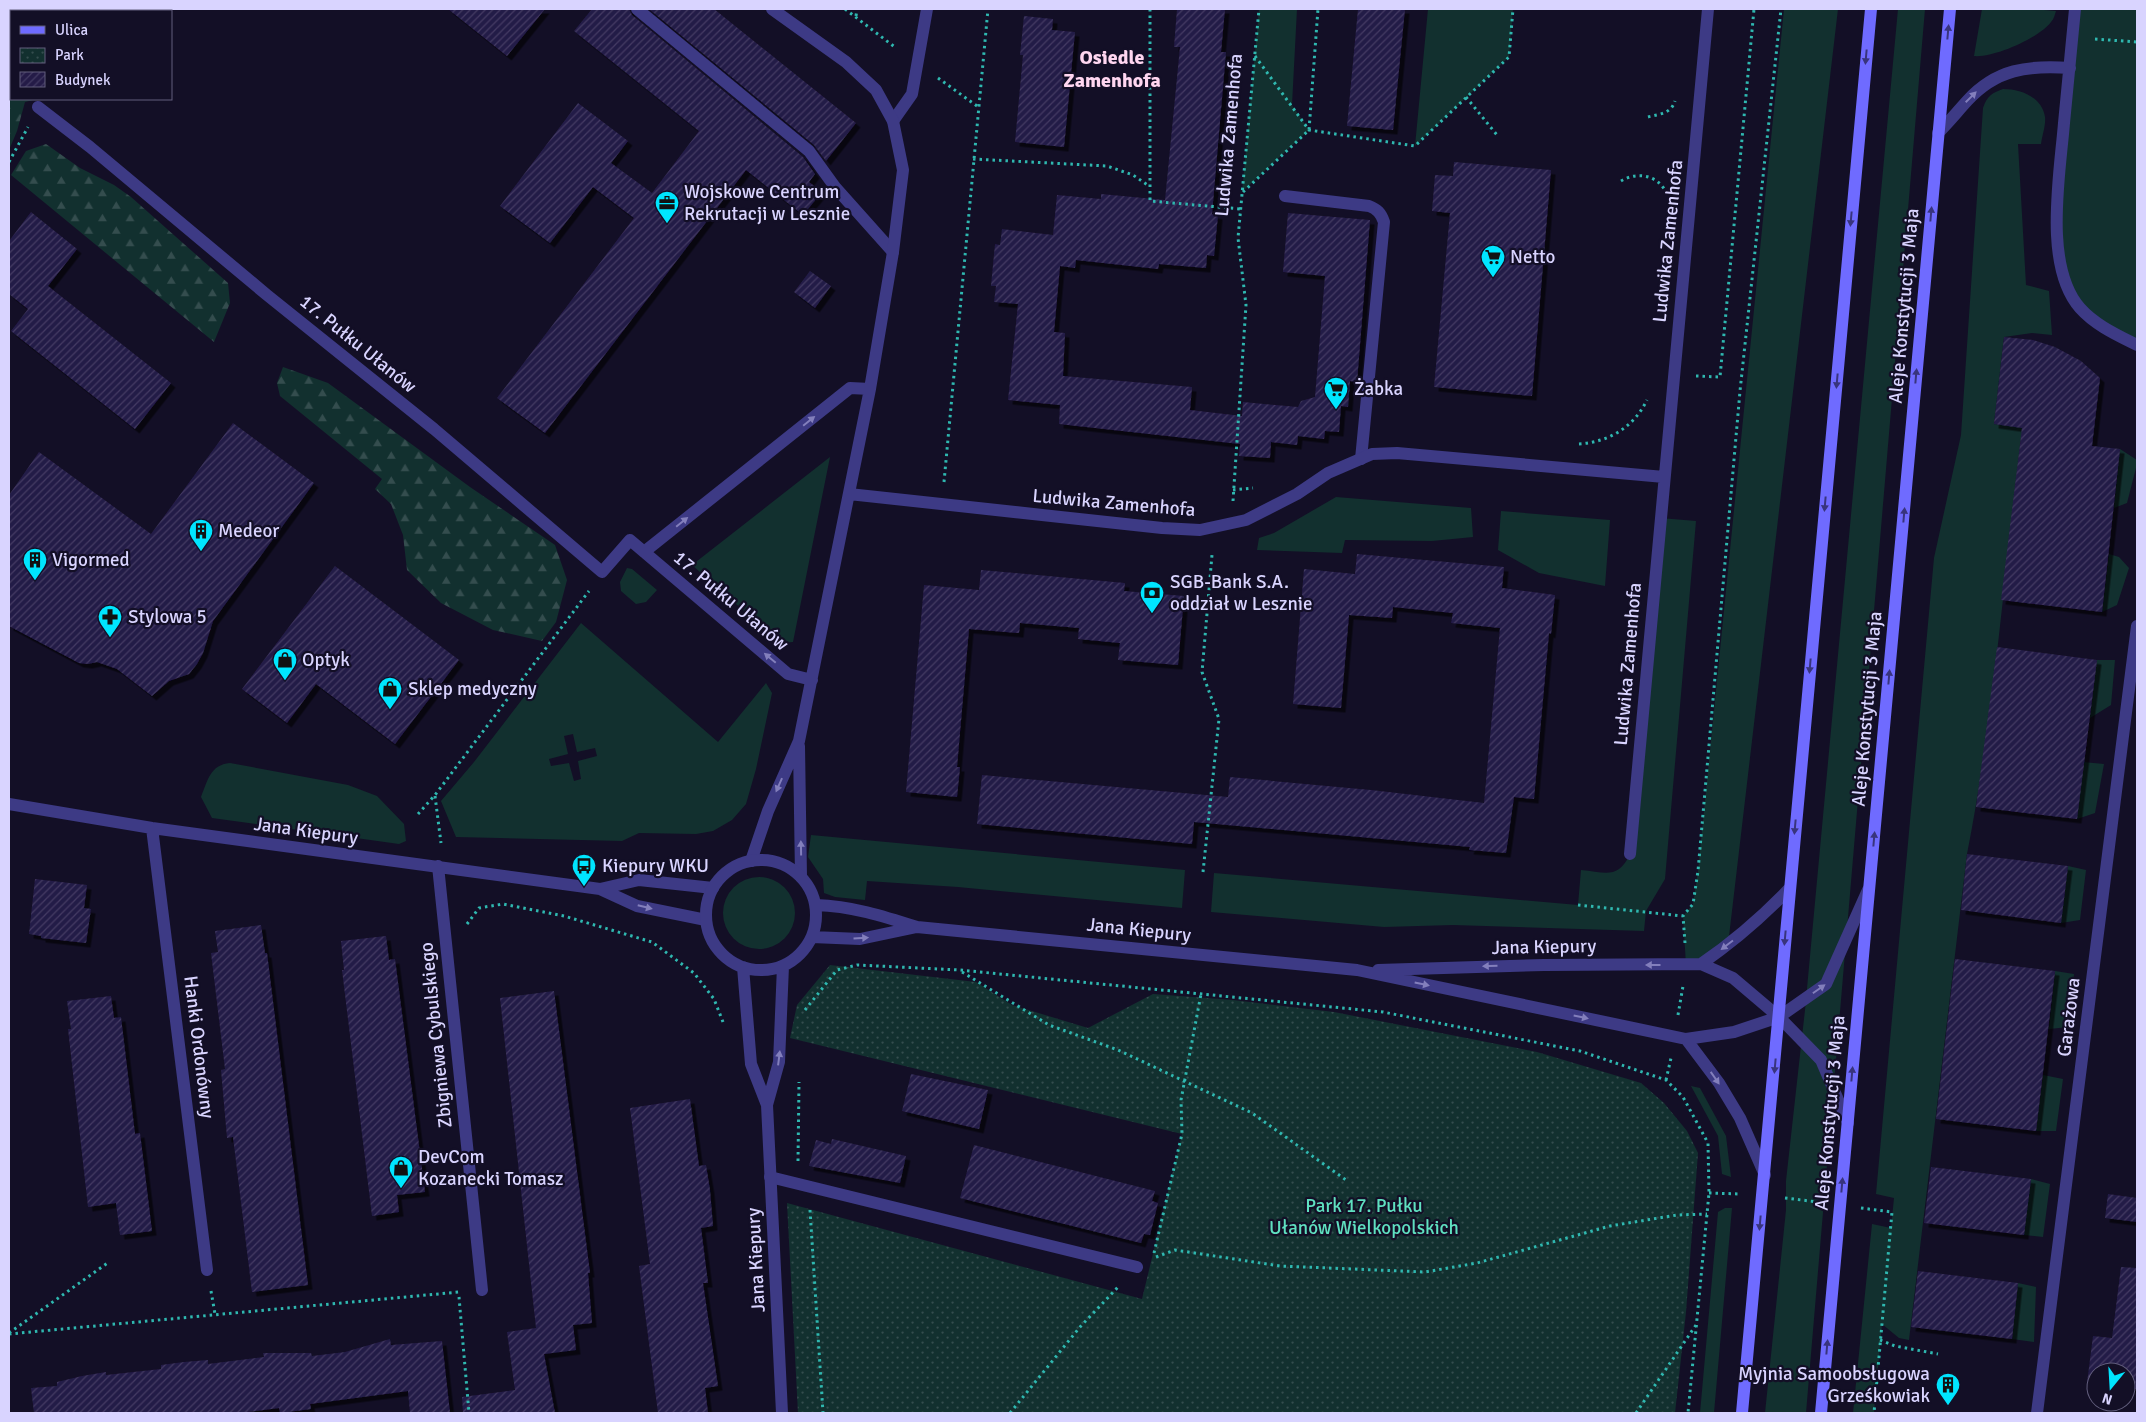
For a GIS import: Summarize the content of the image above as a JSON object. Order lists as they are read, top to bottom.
{
  "streets": {
    "main road": ["Aleje Konstytucji 3 Maja"],
    "street": [
      "Ludwika Zamenhofa",
      "17. Pułku Ułanów",
      "Jana Kiepury",
      "Garażowa",
      "Zbigniewa Cybulskiego",
      "Hanki Ordonówny"
    ]
  },
  "crossings": [
    ["Aleje Konstytucji 3 Maja", "Jana Kiepury"],
    ["Jana Kiepury", "Zbigniewa Cybulskiego"],
    ["Jana Kiepury", "Hanki Ordonówny"]
  ],
  "districts": ["Osiedle Zamenhofa"],
  "parks": ["Park 17. Pułku Ułanów Wielkopolskich"],
  "places": {
    "office": ["Wojskowe Centrum Rekrutacji w Lesznie"],
    "supermarket": ["Netto", "Żabka"],
    "building": ["Medeor", "Vigormed", "Myjnia Samoobsługowa Grześkowiak"],
    "bank": ["SGB-Bank S.A. oddział w Lesznie"],
    "pharmacy": ["Stylowa 5"],
    "shop": ["Optyk", "Sklep medyczny", "DevCom Kozanecki Tomasz"],
    "bus stop": ["Kiepury WKU"]
  },
  "legend": ["Ulica", "Park", "Budynek"],
  "north": "bottom"
}
